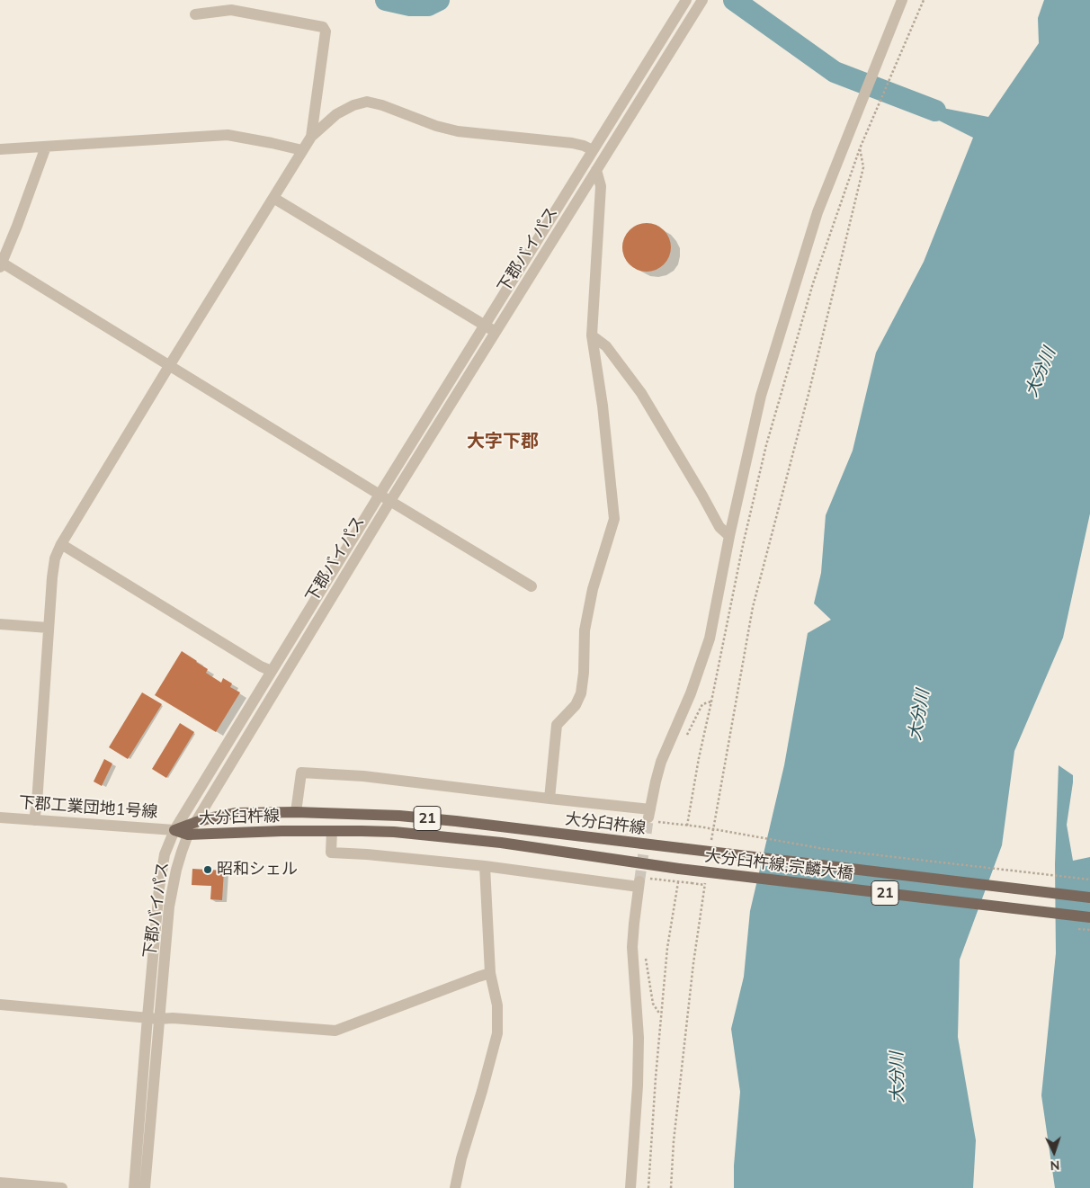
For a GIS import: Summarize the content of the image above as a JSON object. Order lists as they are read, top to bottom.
{
  "streets": {
    "main road": ["大分臼杵線", "21", "大分臼杵線;宗麟大橋"],
    "street": ["下郡バイパス", "下郡工業団地1号線"]
  },
  "crossings": [
    ["下郡バイパス", "下郡工業団地1号線"],
    ["下郡バイパス", "大分臼杵線"],
    ["下郡工業団地1号線", "大分臼杵線"],
    ["大分臼杵線", "大分臼杵線;宗麟大橋"]
  ],
  "districts": ["大字下郡"],
  "water": ["大分川"],
  "places": ["昭和シェル"],
  "north": "bottom"
}
